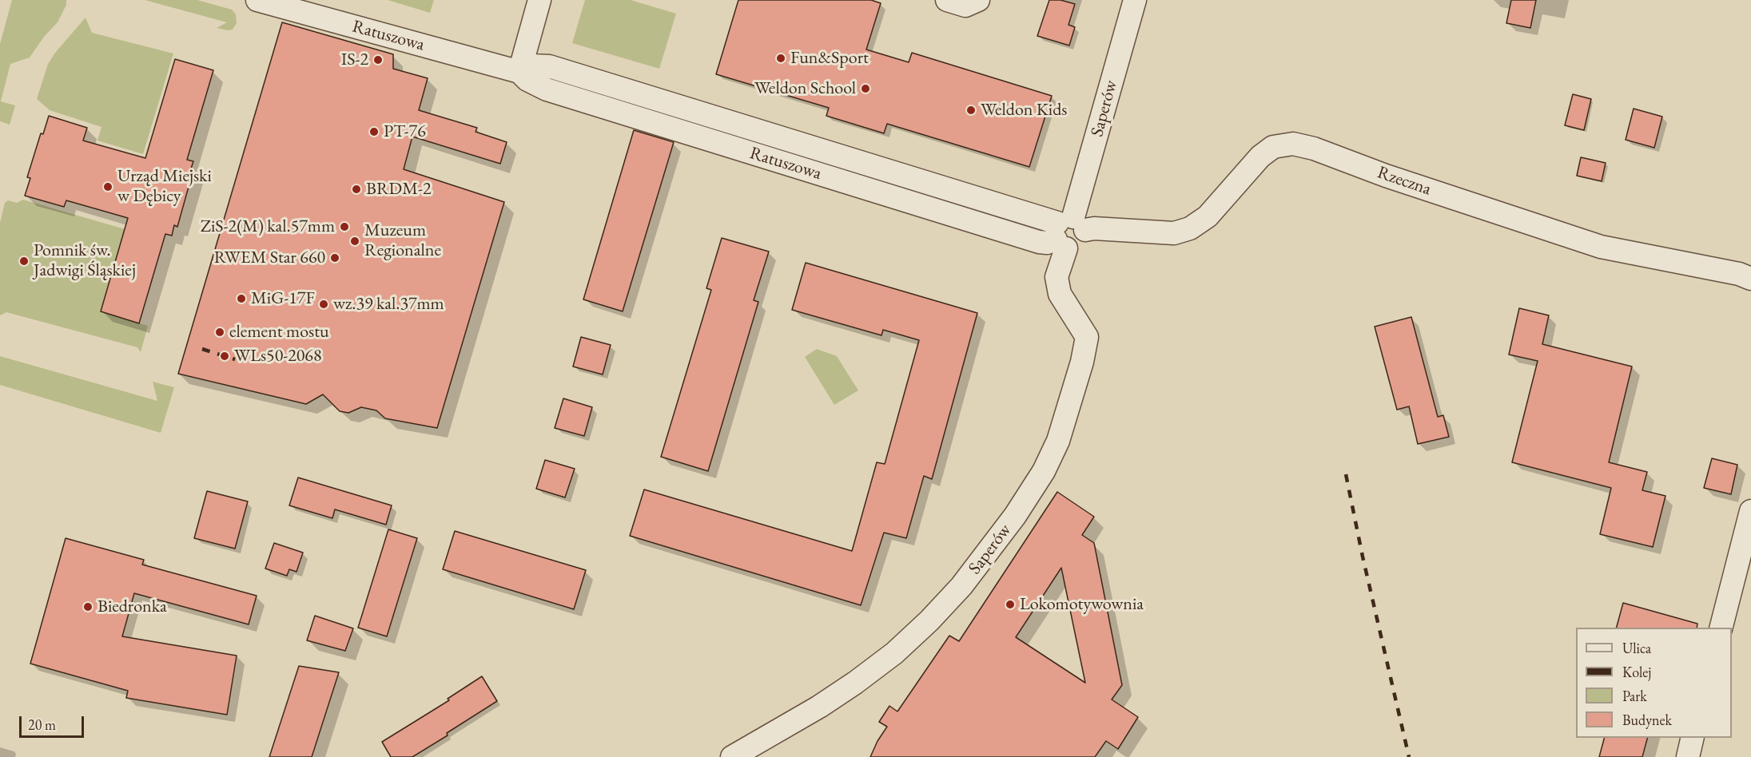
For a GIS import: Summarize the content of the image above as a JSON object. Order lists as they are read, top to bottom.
{
  "streets": {
    "street": ["Ratuszowa", "Saperów", "Rzeczna"]
  },
  "crossings": [
    ["Ratuszowa", "Saperów"],
    ["Ratuszowa", "Rzeczna"],
    ["Saperów", "Rzeczna"]
  ],
  "places": [
    "Fun&Sport",
    "IS-2",
    "Weldon School",
    "Weldon Kids",
    "PT-76",
    "Urząd Miejski w Dębicy",
    "BRDM-2",
    "ZiS-2(M) kal.57mm",
    "Muzeum Regionalne",
    "RWEM Star 660",
    "Pomnik św. Jadwigi Śląskiej",
    "MiG-17F",
    "wz.39 kal.37mm",
    "element mostu",
    "WLs50-2068",
    "Lokomotywownia",
    "Biedronka"
  ],
  "legend": [
    "Ulica",
    "Kolej",
    "Park",
    "Budynek"
  ],
  "scale_bar": "20 m"
}
